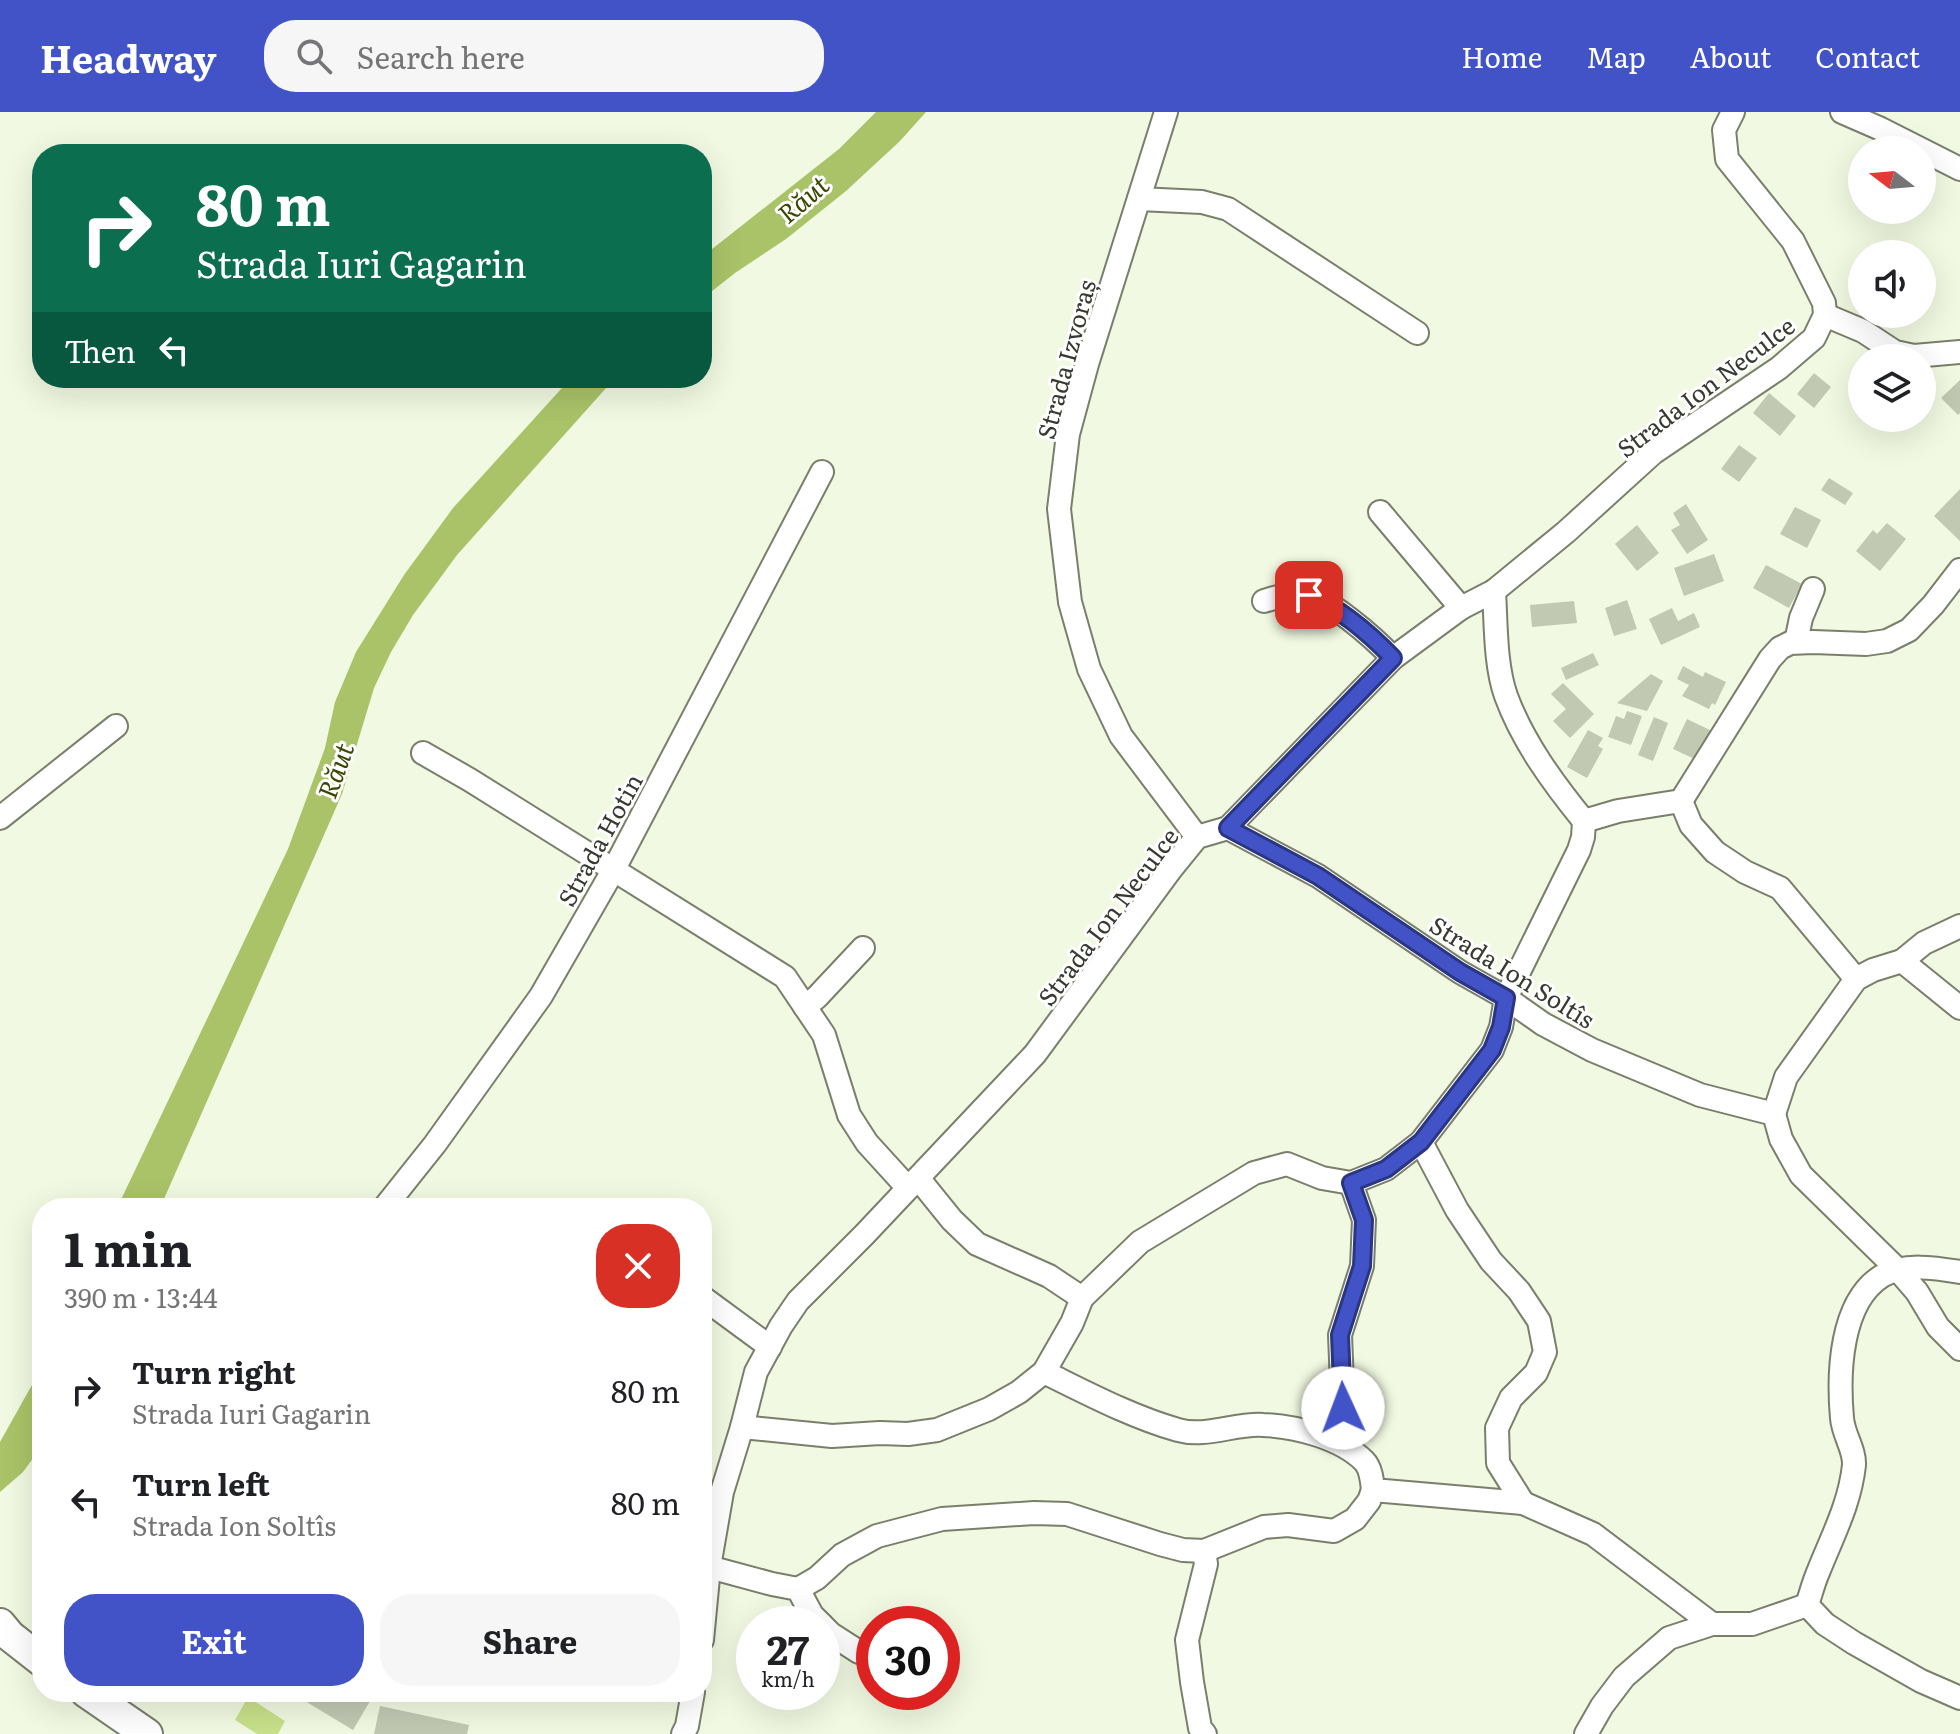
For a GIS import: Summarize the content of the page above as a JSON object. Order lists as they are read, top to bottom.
{
  "streets": {
    "street": [
      "Strada Izvoraș",
      "Strada Ion Neculce",
      "Strada Hotin",
      "Strada Ion Soltîs"
    ]
  },
  "crossings": [
    ["Strada Izvoraș", "Strada Ion Neculce"],
    ["Strada Ion Neculce", "Strada Ion Soltîs"]
  ],
  "water": ["Răut"],
  "north": "left",
  "page": {
    "header": "Headway",
    "search": "Search here",
    "nav": [
      "Home",
      "Map",
      "About",
      "Contact"
    ],
    "turn": ["80 m", "Strada Iuri Gagarin"],
    "then": "Then",
    "heading": ["1 min", "390 m · 13:44"],
    "list": [
      {
        "name": "Turn right",
        "note": "Strada Iuri Gagarin",
        "value": "80 m"
      },
      {
        "name": "Turn left",
        "note": "Strada Ion Soltîs",
        "value": "80 m"
      }
    ],
    "buttons": ["Exit", "Share"],
    "speed": "27 km/h",
    "limit": "30"
  }
}
